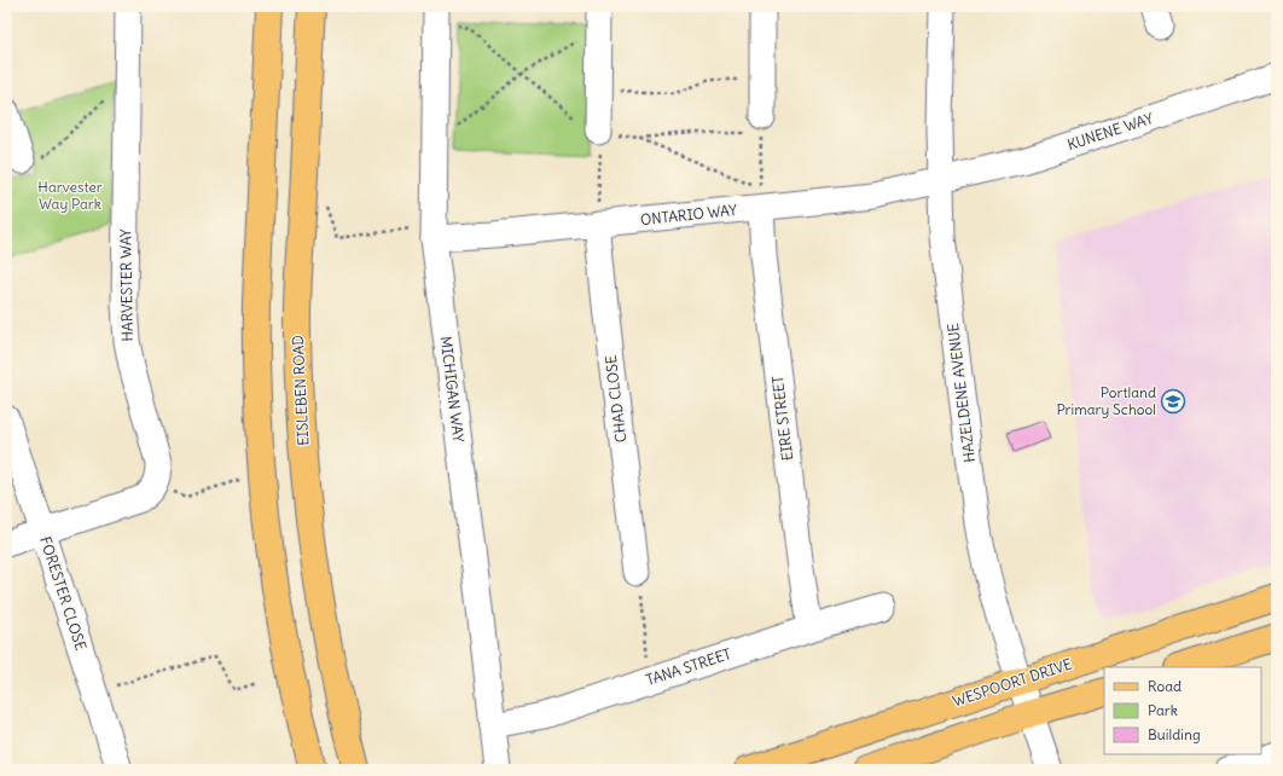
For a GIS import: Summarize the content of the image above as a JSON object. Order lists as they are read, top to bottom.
{
  "streets": {
    "main road": ["EISLEBEN ROAD", "WESPOORT DRIVE"],
    "street": [
      "KUNENE WAY",
      "ONTARIO WAY",
      "HARVESTER WAY",
      "MICHIGAN WAY",
      "HAZELDENE AVENUE",
      "CHAD CLOSE",
      "EIRE STREET",
      "FORESTER CLOSE",
      "TANA STREET"
    ]
  },
  "crossings": [
    ["KUNENE WAY", "ONTARIO WAY"],
    ["KUNENE WAY", "HAZELDENE AVENUE"],
    ["ONTARIO WAY", "MICHIGAN WAY"],
    ["ONTARIO WAY", "HAZELDENE AVENUE"],
    ["ONTARIO WAY", "CHAD CLOSE"],
    ["ONTARIO WAY", "EIRE STREET"],
    ["MICHIGAN WAY", "TANA STREET"],
    ["HAZELDENE AVENUE", "WESPOORT DRIVE"],
    ["EIRE STREET", "TANA STREET"]
  ],
  "parks": ["Harvester Way Park"],
  "places": {
    "school or university": ["Portland Primary School"]
  },
  "legend": ["Road", "Park", "Building"]
}
